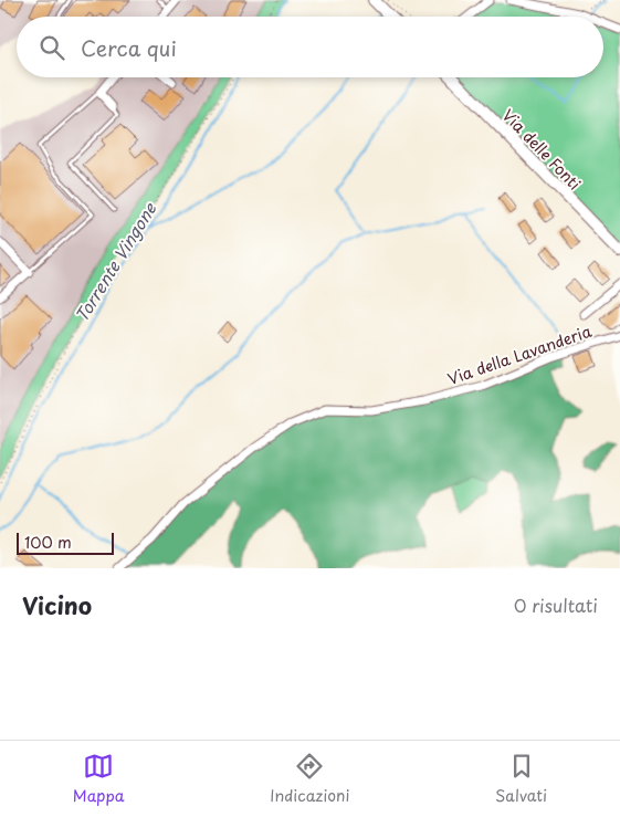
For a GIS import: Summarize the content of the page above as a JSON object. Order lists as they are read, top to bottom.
{
  "streets": {
    "street": ["Via delle Fonti", "Via della Lavanderia"]
  },
  "water": ["Torrente Vingone"],
  "scale_bar": "100 m",
  "page": {
    "search": "Cerca qui",
    "scale": "100 m",
    "heading": ["Vicino", "0 risultati"],
    "nav": ["Mappa", "Indicazioni", "Salvati"]
  }
}
